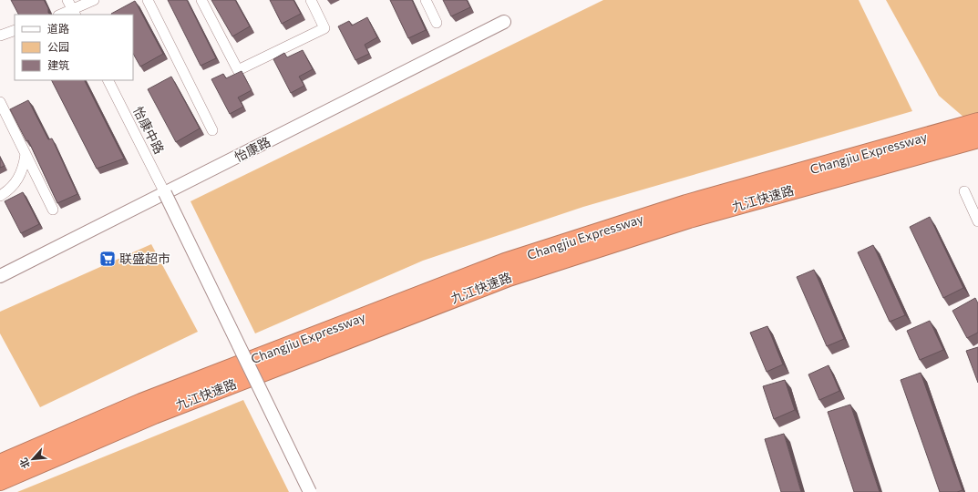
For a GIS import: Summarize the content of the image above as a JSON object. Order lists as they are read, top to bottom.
{
  "streets": {
    "highway": ["Changjiu Expressway", "九江快速路"],
    "street": ["怡康中路", "怡康路"]
  },
  "crossings": [
    ["怡康中路", "怡康路"]
  ],
  "places": {
    "supermarket": ["联盛超市"]
  },
  "legend": ["道路", "公园", "建筑"],
  "north": "bottom left"
}
